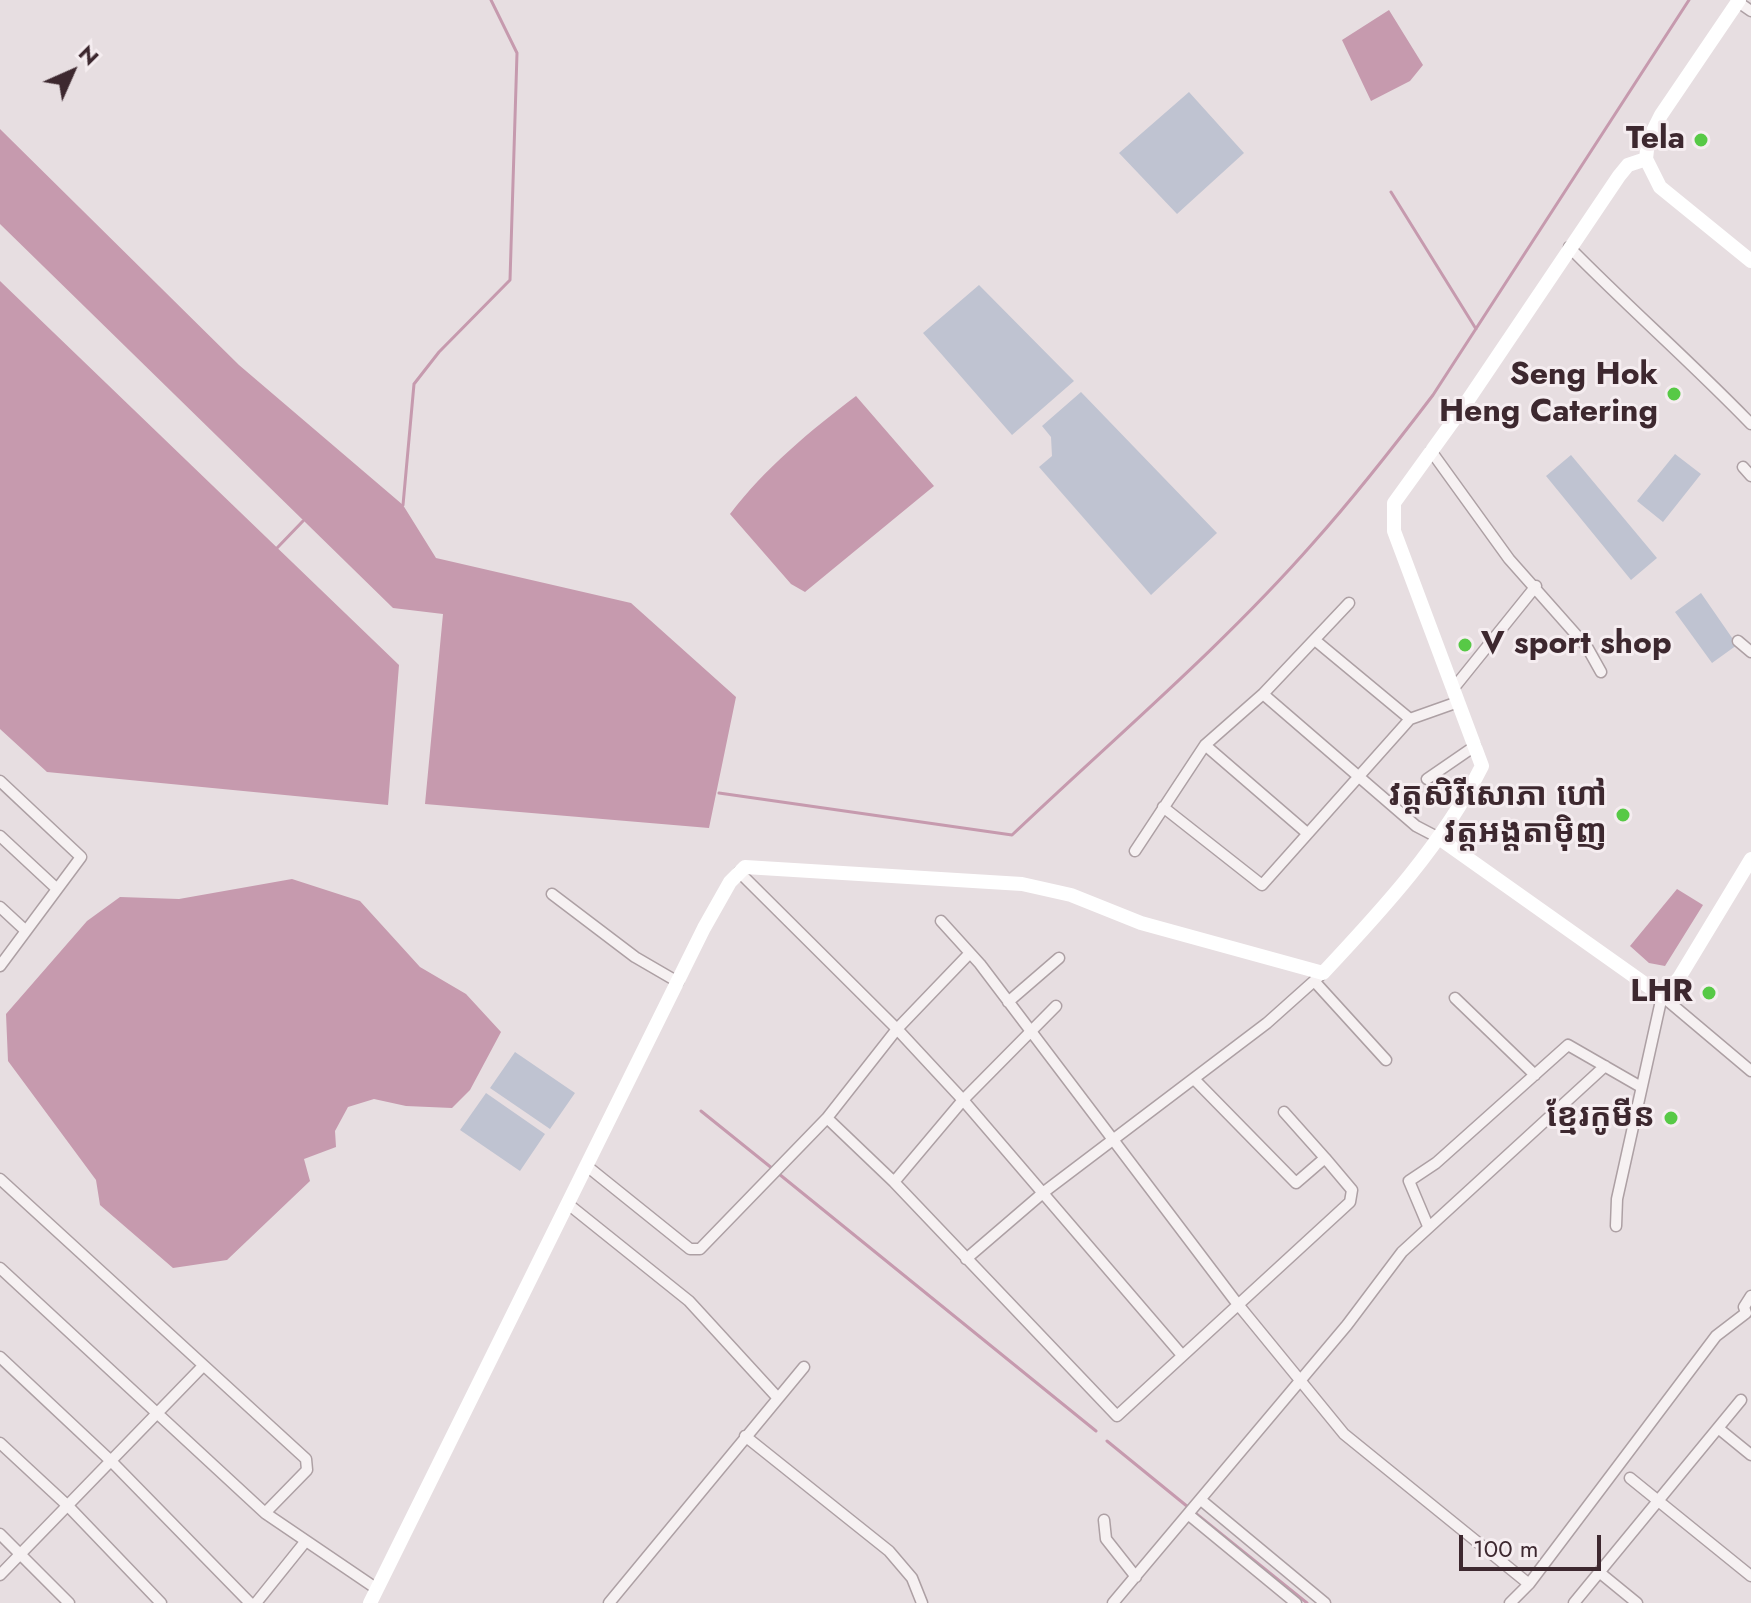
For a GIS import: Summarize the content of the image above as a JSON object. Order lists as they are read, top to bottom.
{
  "places": [
    "Tela",
    "Seng Hok Heng Catering",
    "V sport shop",
    "វត្តសិរីសោភា ហៅ វត្តអង្តតាម៉ិញ",
    "LHR",
    "ខ្មែរកូមីន"
  ],
  "scale_bar": "100 m",
  "north": "top right"
}
